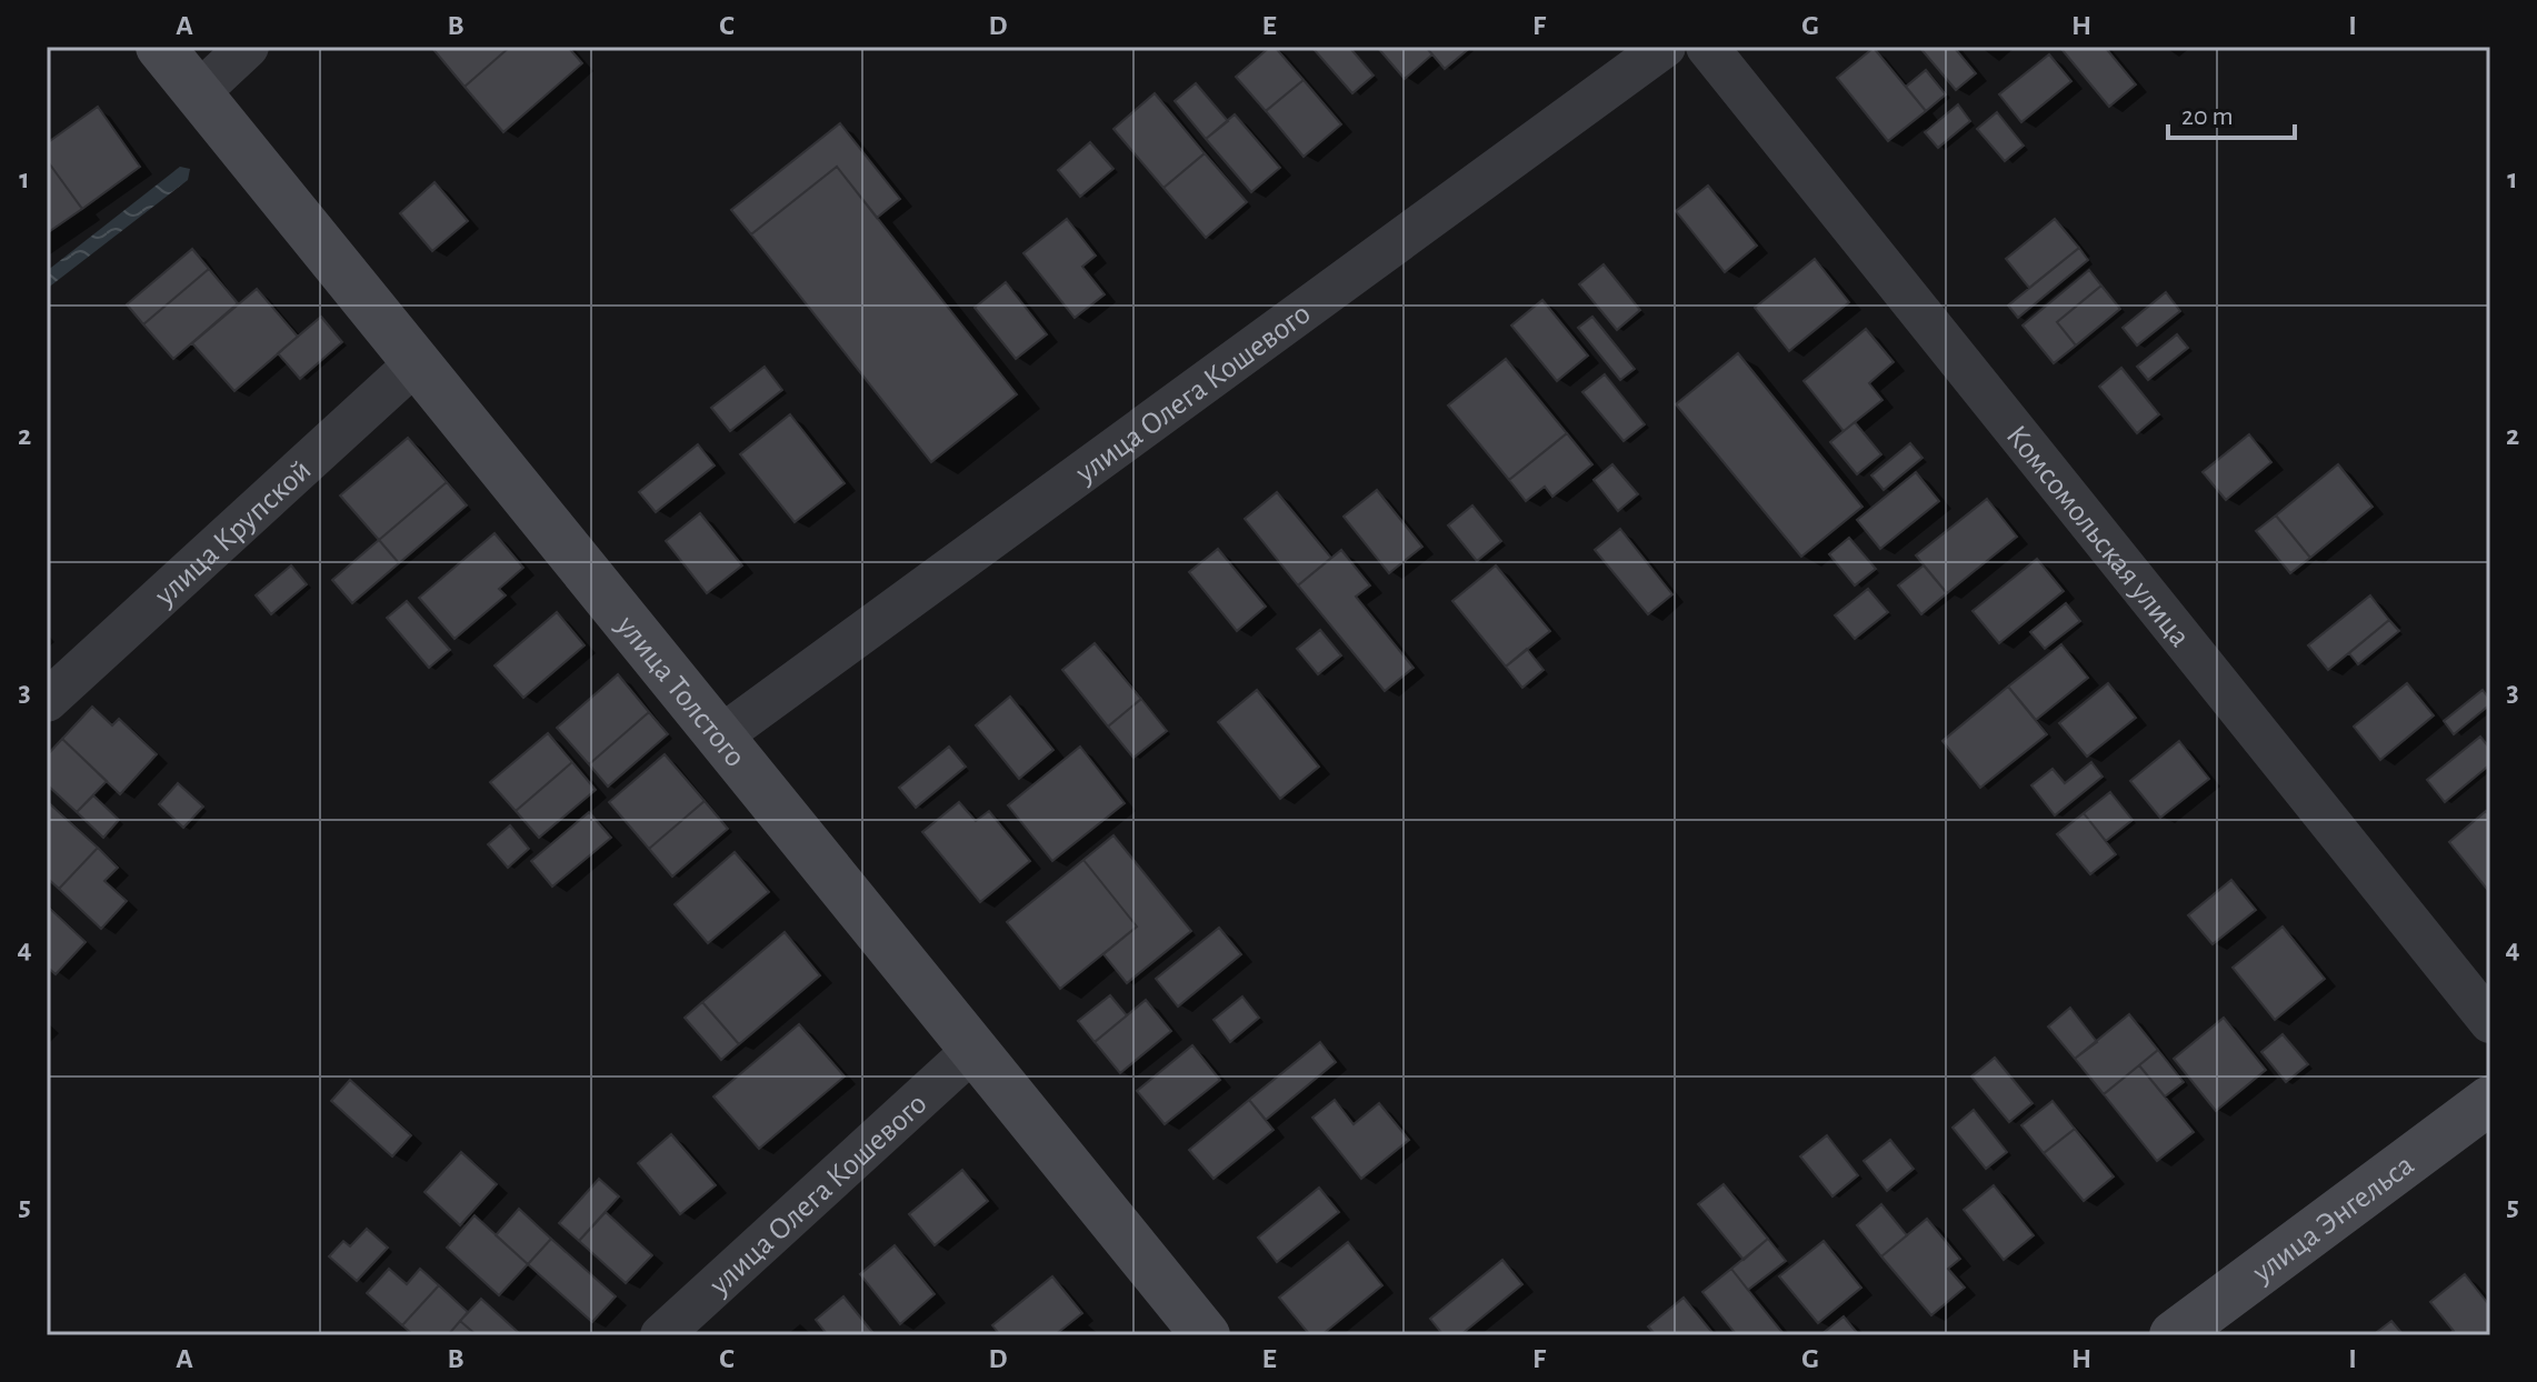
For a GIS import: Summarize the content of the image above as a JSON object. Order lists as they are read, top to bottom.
{
  "streets": {
    "main road": ["улица Толстого", "улица Энгельса"],
    "street": ["улица Олега Кошевого", "улица Крупской", "Комсомольская улица"]
  },
  "crossings": [
    ["улица Олега Кошевого", "улица Толстого"],
    ["улица Крупской", "улица Толстого"]
  ],
  "scale_bar": "20 m",
  "grid": {
    "columns": [
      "A",
      "B",
      "C",
      "D",
      "E",
      "F",
      "G",
      "H",
      "I"
    ],
    "rows": [
      "1",
      "2",
      "3",
      "4",
      "5"
    ]
  }
}
